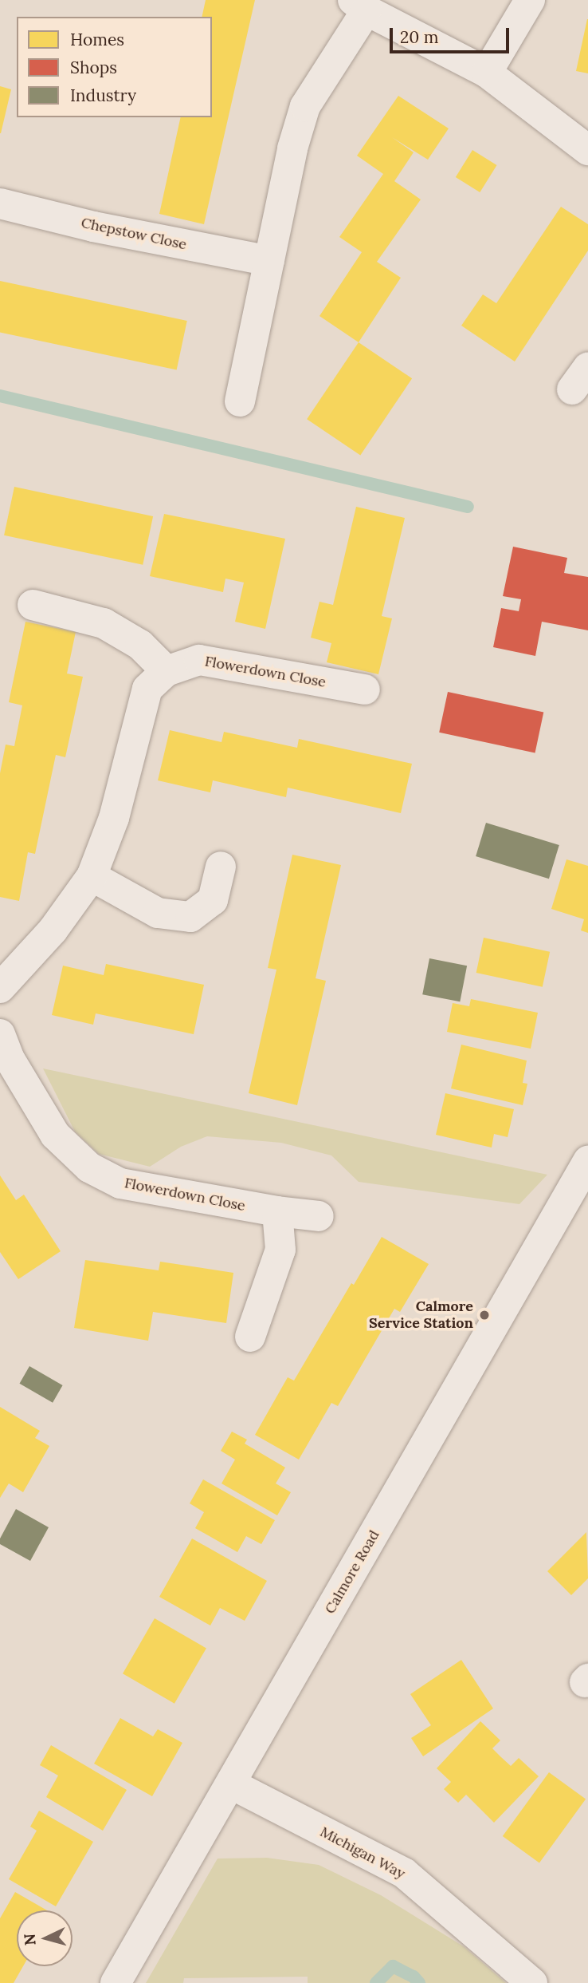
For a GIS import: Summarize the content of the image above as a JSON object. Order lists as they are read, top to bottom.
{
  "streets": {
    "street": [
      "Chepstow Close",
      "Flowerdown Close",
      "Calmore Road",
      "Michigan Way"
    ]
  },
  "crossings": [
    ["Calmore Road", "Michigan Way"]
  ],
  "places": ["Calmore Service Station"],
  "legend": ["Homes", "Shops", "Industry"],
  "scale_bar": "20 m",
  "north": "left"
}
